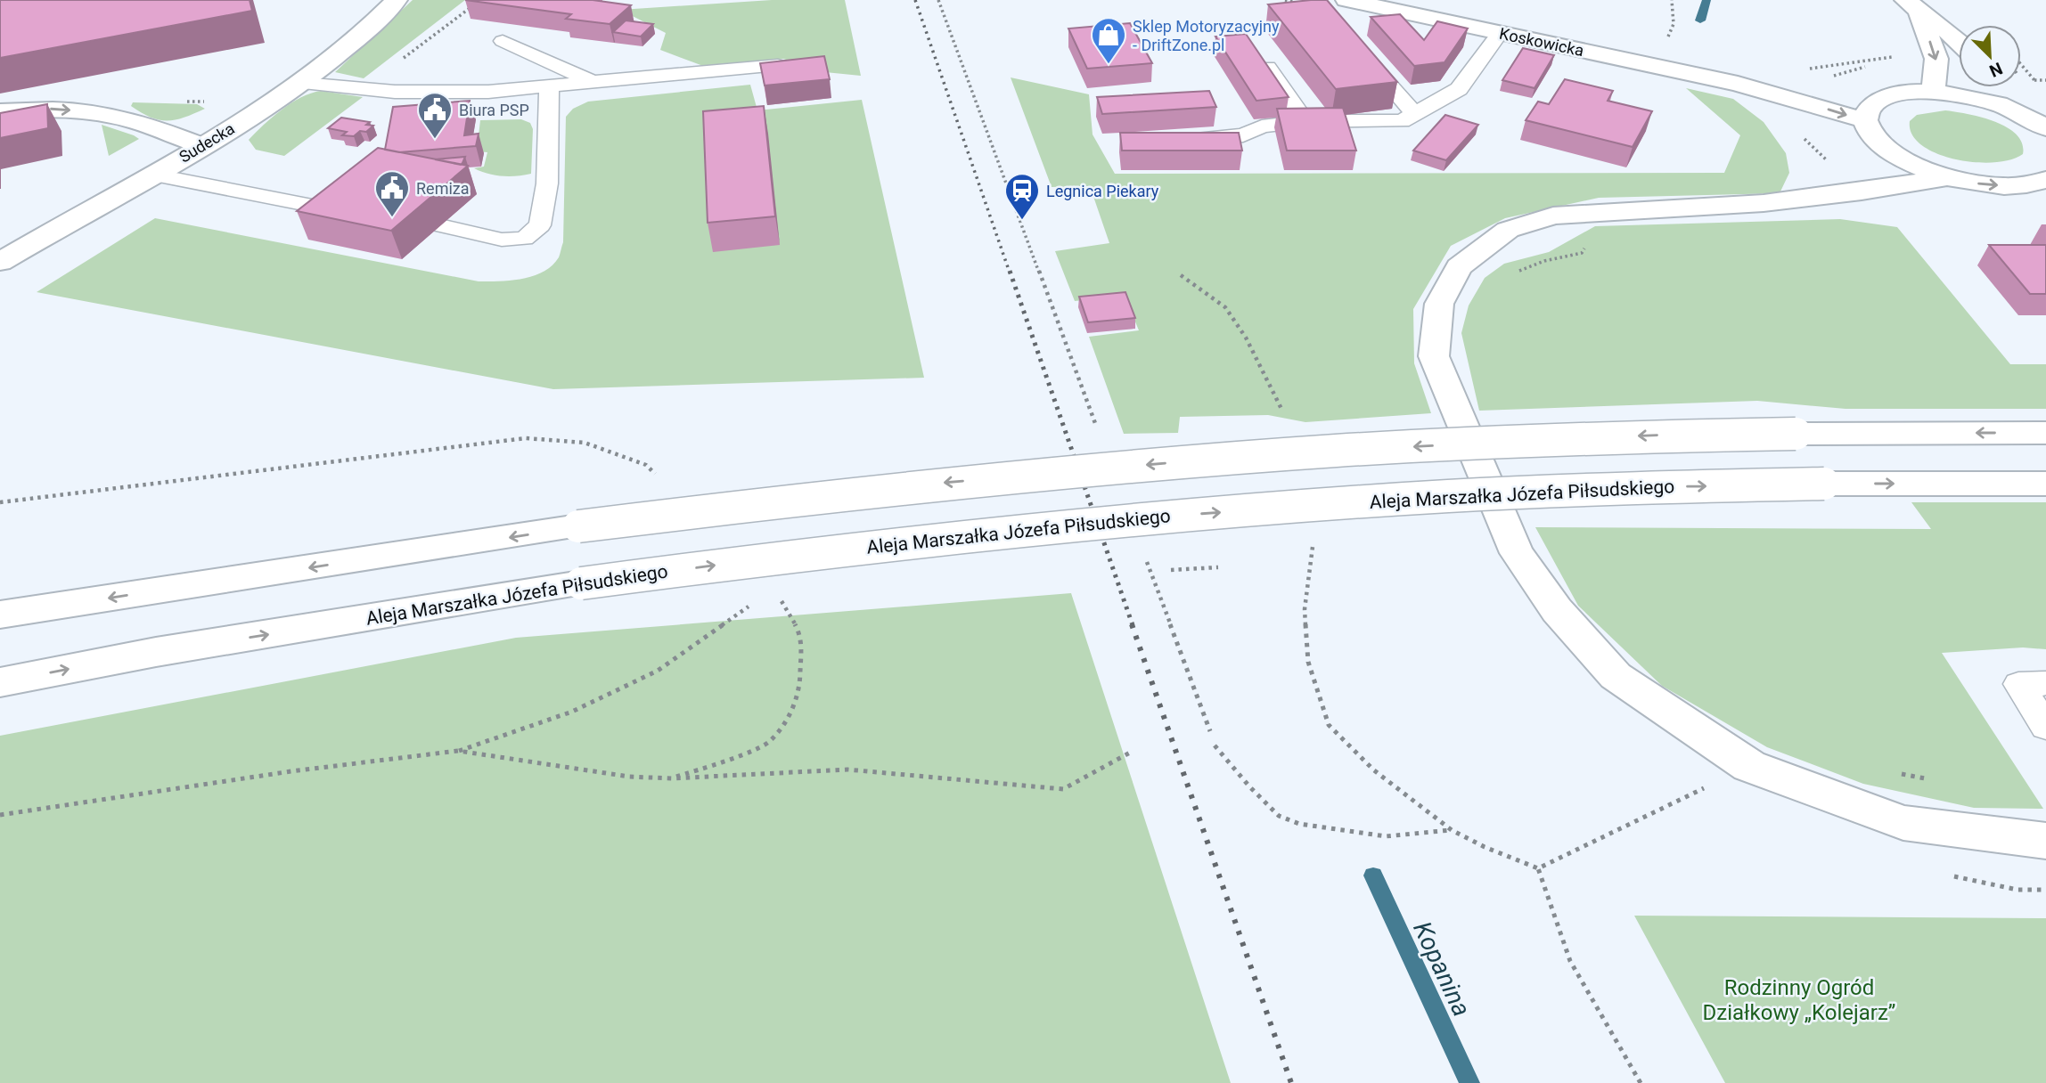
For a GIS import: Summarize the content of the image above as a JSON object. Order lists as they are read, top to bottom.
{
  "streets": {
    "street": ["Koskowicka", "Sudecka", "Aleja Marszałka Józefa Piłsudskiego"]
  },
  "water": ["Kopanina"],
  "parks": ["Rodzinny Ogród Działkowy „Kolejarz”"],
  "places": {
    "shop": ["Sklep Motoryzacyjny - DriftZone.pl"],
    "public building": ["Biura PSP", "Remiza"],
    "station": ["Legnica Piekary"]
  },
  "north": "bottom right"
}
